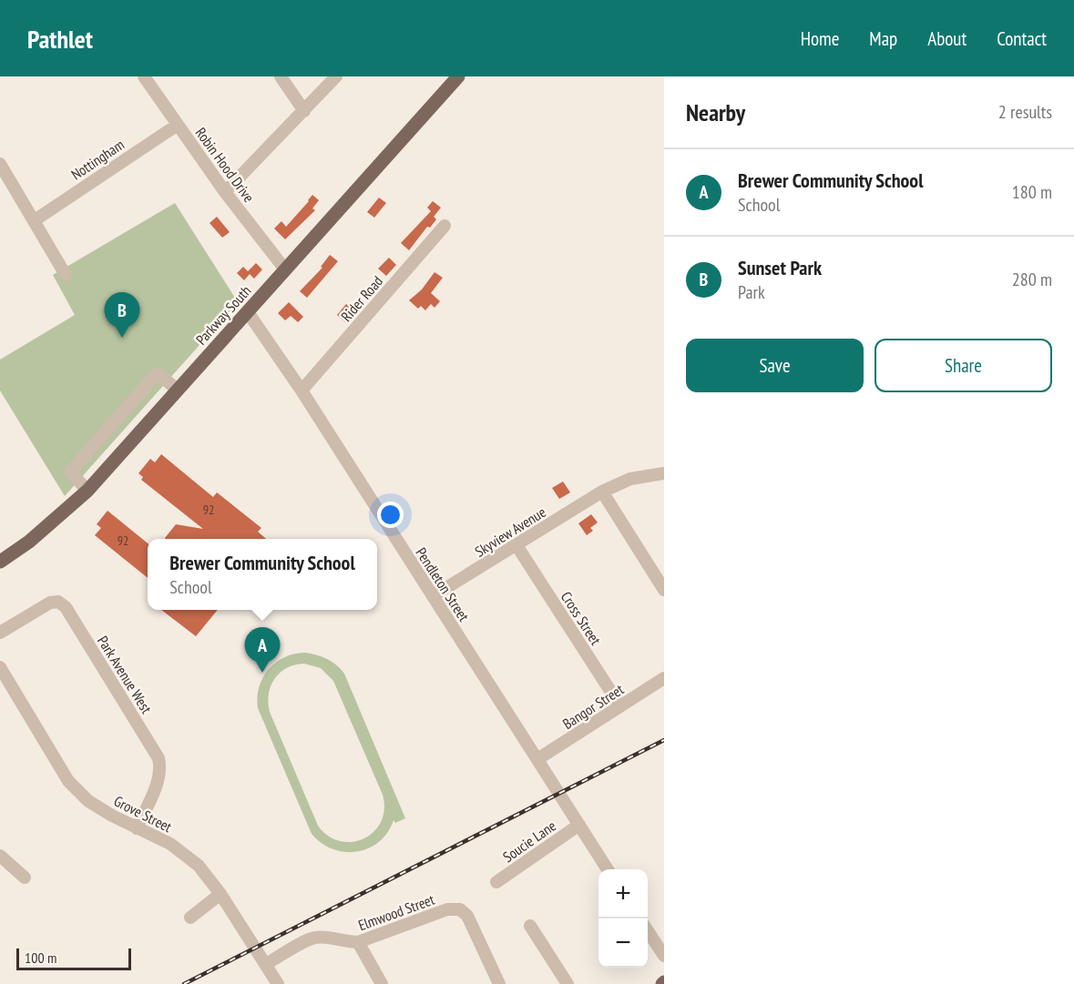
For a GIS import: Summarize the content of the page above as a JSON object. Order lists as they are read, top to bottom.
{
  "streets": {
    "main road": ["Parkway South"],
    "street": [
      "Nottingham",
      "Robin Hood Drive",
      "Rider Road",
      "Skyview Avenue",
      "Pendleton Street",
      "Cross Street",
      "Park Avenue West",
      "Bangor Street",
      "Grove Street",
      "Soucie Lane",
      "Elmwood Street"
    ]
  },
  "crossings": [
    ["Nottingham", "Robin Hood Drive"],
    ["Robin Hood Drive", "Parkway South"],
    ["Rider Road", "Pendleton Street"],
    ["Parkway South", "Pendleton Street"],
    ["Skyview Avenue", "Pendleton Street"],
    ["Skyview Avenue", "Cross Street"],
    ["Pendleton Street", "Bangor Street"],
    ["Pendleton Street", "Soucie Lane"],
    ["Cross Street", "Bangor Street"],
    ["Park Avenue West", "Grove Street"],
    ["Grove Street", "Elmwood Street"]
  ],
  "house_numbers": ["92", "92"],
  "scale_bar": "100 m",
  "page": {
    "header": "Pathlet",
    "nav": [
      "Home",
      "Map",
      "About",
      "Contact"
    ],
    "heading": ["Nearby", "2 results"],
    "list": [
      {
        "mark": "A",
        "name": "Brewer Community School",
        "note": "School",
        "value": "180 m"
      },
      {
        "mark": "B",
        "name": "Sunset Park",
        "note": "Park",
        "value": "280 m"
      }
    ],
    "pins": ["B", "A"],
    "buttons": ["Save", "Share"],
    "popup": ["Brewer Community School", "School"],
    "map_buttons": ["+", "−"],
    "scale": "100 m"
  }
}
